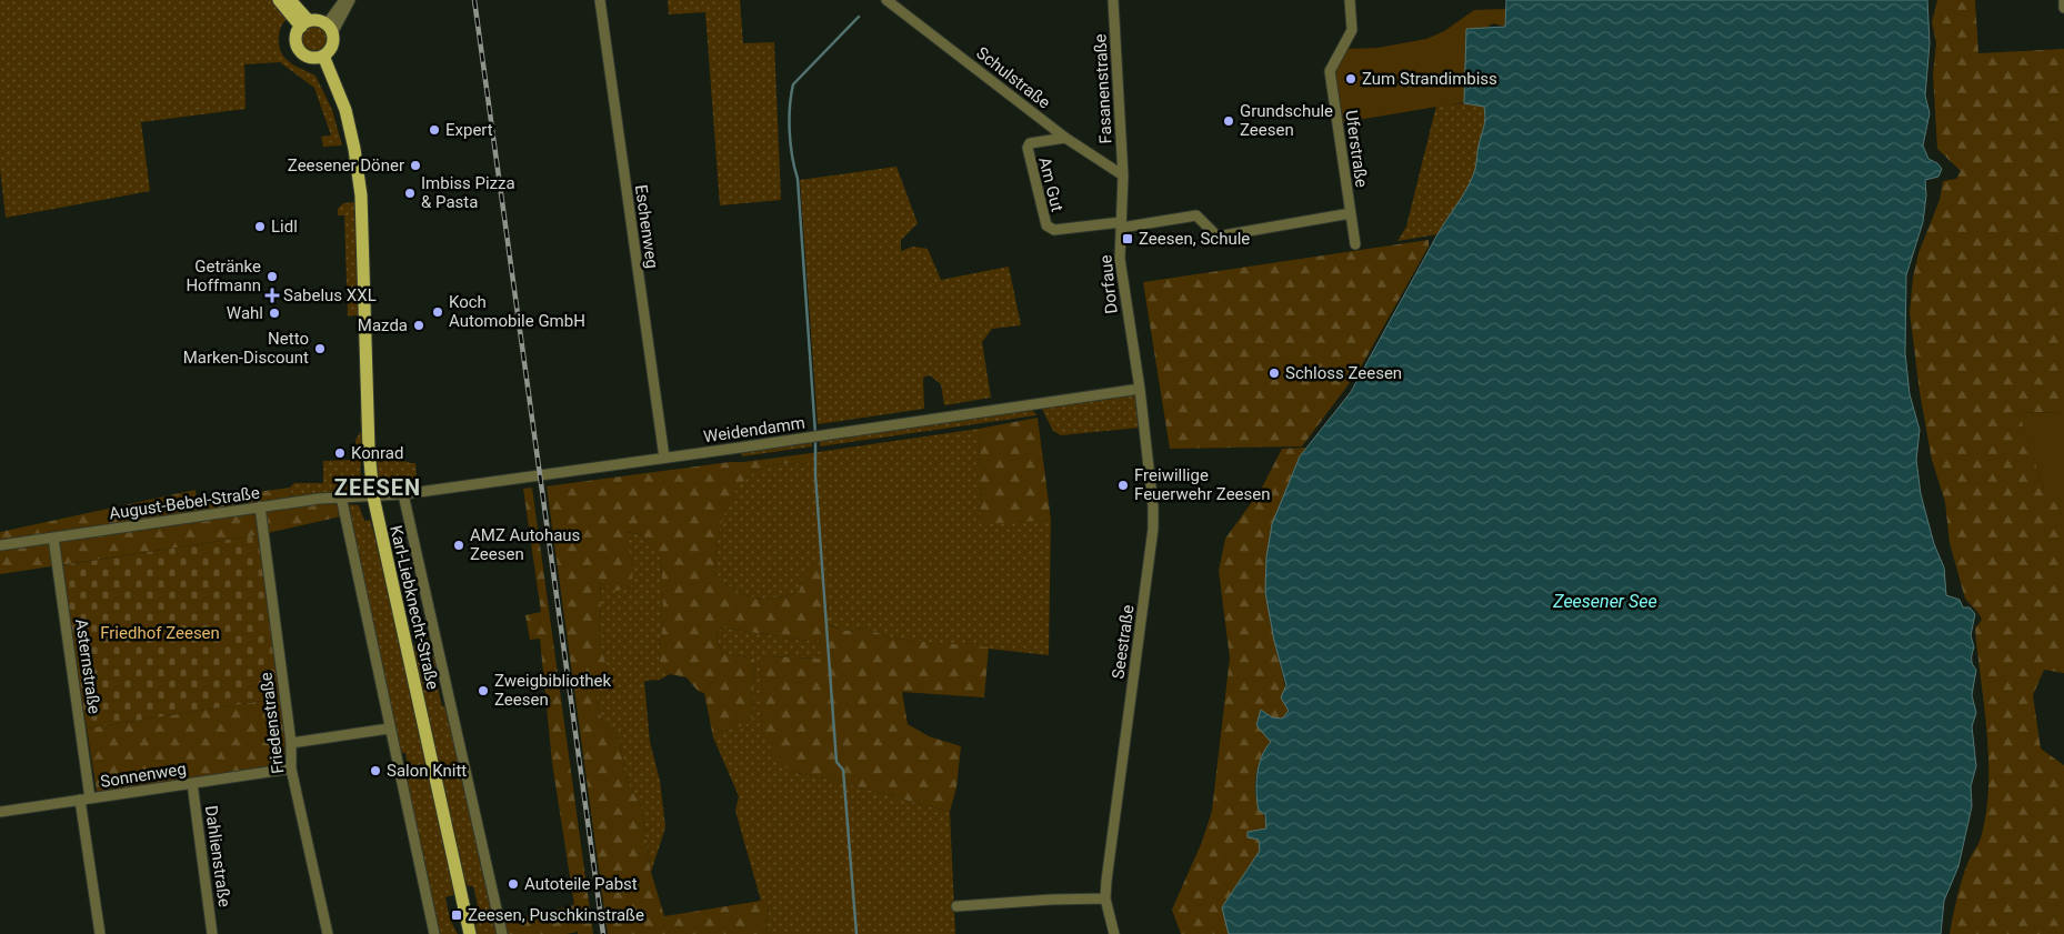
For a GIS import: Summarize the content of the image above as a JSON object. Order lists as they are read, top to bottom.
{
  "streets": {
    "main road": ["Karl-Liebknecht-Straße"],
    "street": [
      "Schulstraße",
      "Fasanenstraße",
      "Uferstraße",
      "Am Gut",
      "Eschenweg",
      "Dorfaue",
      "Weidendamm",
      "August-Bebel-Straße",
      "Seestraße",
      "Asternstraße",
      "Friedenstraße",
      "Sonnenweg",
      "Dahlienstraße"
    ]
  },
  "crossings": [
    ["Schulstraße", "Fasanenstraße"],
    ["Schulstraße", "Am Gut"],
    ["Schulstraße", "Dorfaue"],
    ["Fasanenstraße", "Dorfaue"],
    ["Am Gut", "Dorfaue"],
    ["Eschenweg", "Weidendamm"],
    ["Dorfaue", "Weidendamm"],
    ["Dorfaue", "Seestraße"],
    ["Weidendamm", "August-Bebel-Straße"],
    ["Weidendamm", "Karl-Liebknecht-Straße"],
    ["Weidendamm", "Seestraße"],
    ["August-Bebel-Straße", "Karl-Liebknecht-Straße"],
    ["August-Bebel-Straße", "Asternstraße"],
    ["August-Bebel-Straße", "Friedenstraße"],
    ["Asternstraße", "Sonnenweg"],
    ["Friedenstraße", "Sonnenweg"],
    ["Sonnenweg", "Dahlienstraße"]
  ],
  "districts": ["ZEESEN"],
  "water": ["Zeesener See"],
  "parks": ["Friedhof Zeesen"],
  "places": {
    "other": [
      "Zum Strandimbiss",
      "Grundschule Zeesen",
      "Expert",
      "Zeesener Döner",
      "Imbiss Pizza & Pasta",
      "Lidl",
      "Getränke Hoffmann",
      "Koch Automobile GmbH",
      "Wahl",
      "Mazda",
      "Netto Marken-Discount",
      "Schloss Zeesen",
      "Konrad",
      "Freiwillige Feuerwehr Zeesen",
      "AMZ Autohaus Zeesen",
      "Zweigbibliothek Zeesen",
      "Salon Knitt",
      "Autoteile Pabst"
    ],
    "transit": ["Zeesen, Schule", "Zeesen, Puschkinstraße"],
    "health": ["Sabelus XXL"]
  }
}
